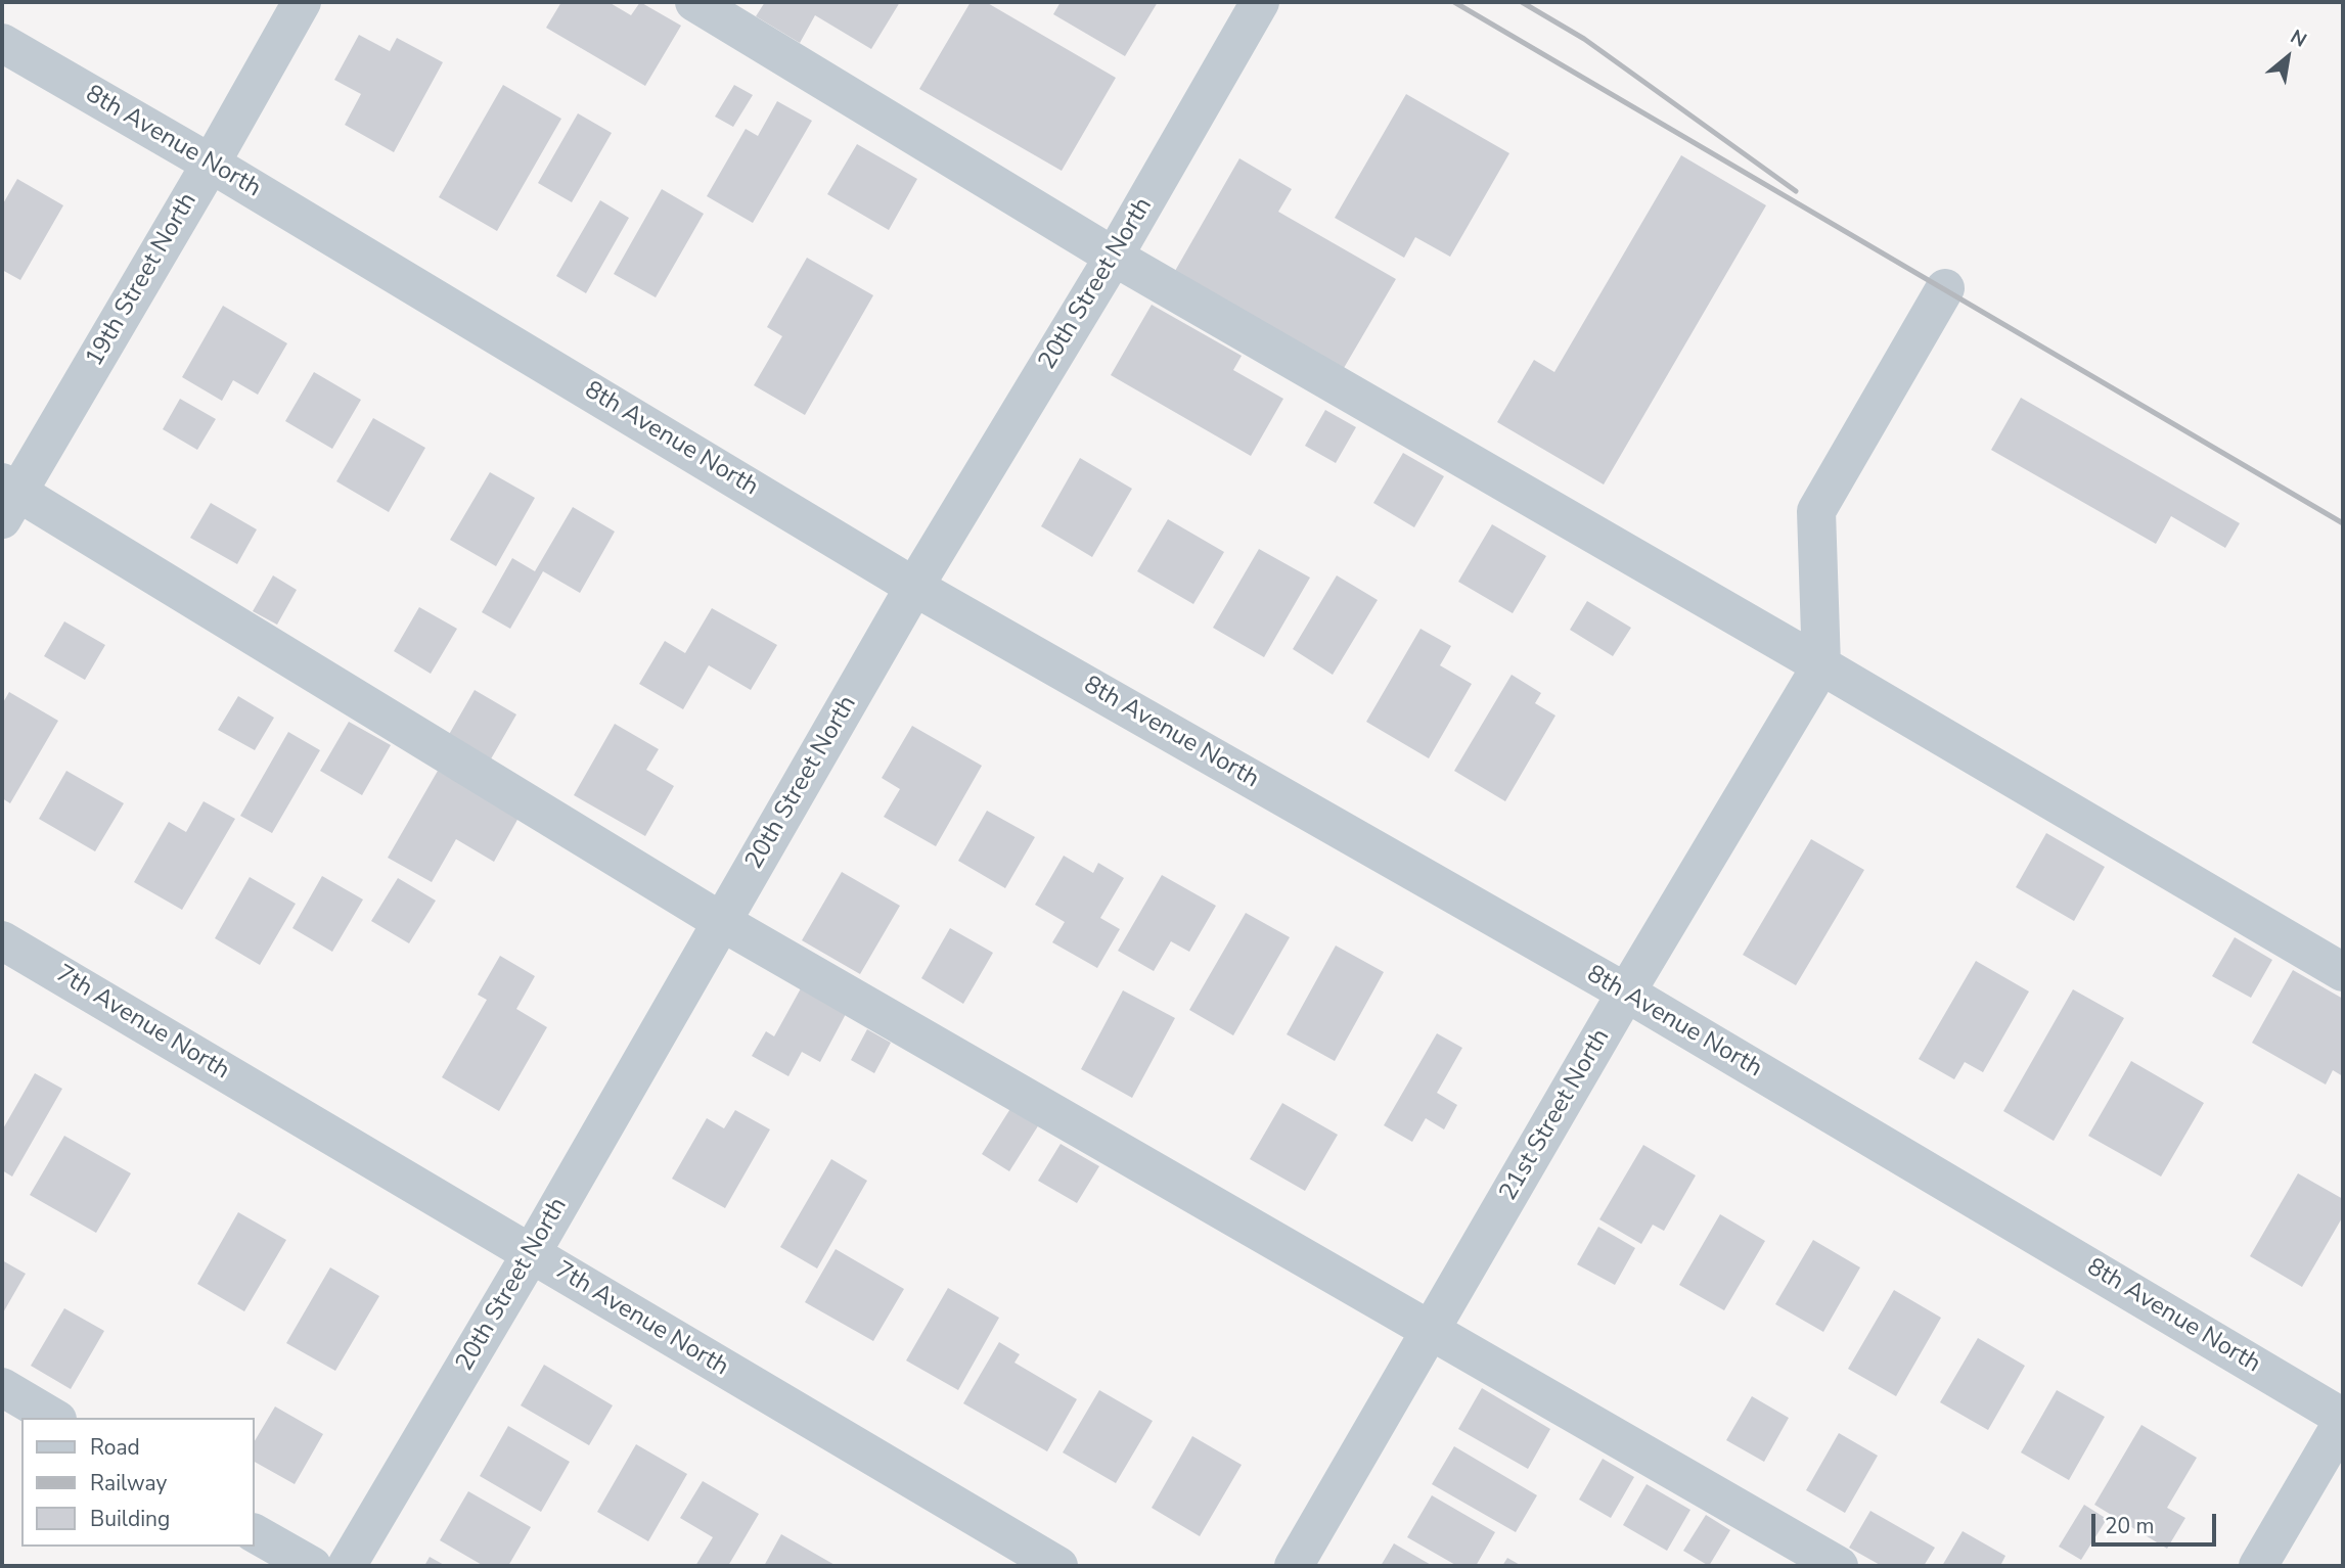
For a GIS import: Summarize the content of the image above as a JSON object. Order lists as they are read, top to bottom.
{
  "streets": {
    "street": [
      "8th Avenue North",
      "19th Street North",
      "20th Street North",
      "7th Avenue North",
      "21st Street North"
    ]
  },
  "crossings": [
    ["8th Avenue North", "19th Street North"],
    ["8th Avenue North", "20th Street North"],
    ["8th Avenue North", "21st Street North"],
    ["20th Street North", "7th Avenue North"]
  ],
  "legend": ["Road", "Railway", "Building"],
  "scale_bar": "20 m",
  "north": "top right"
}
